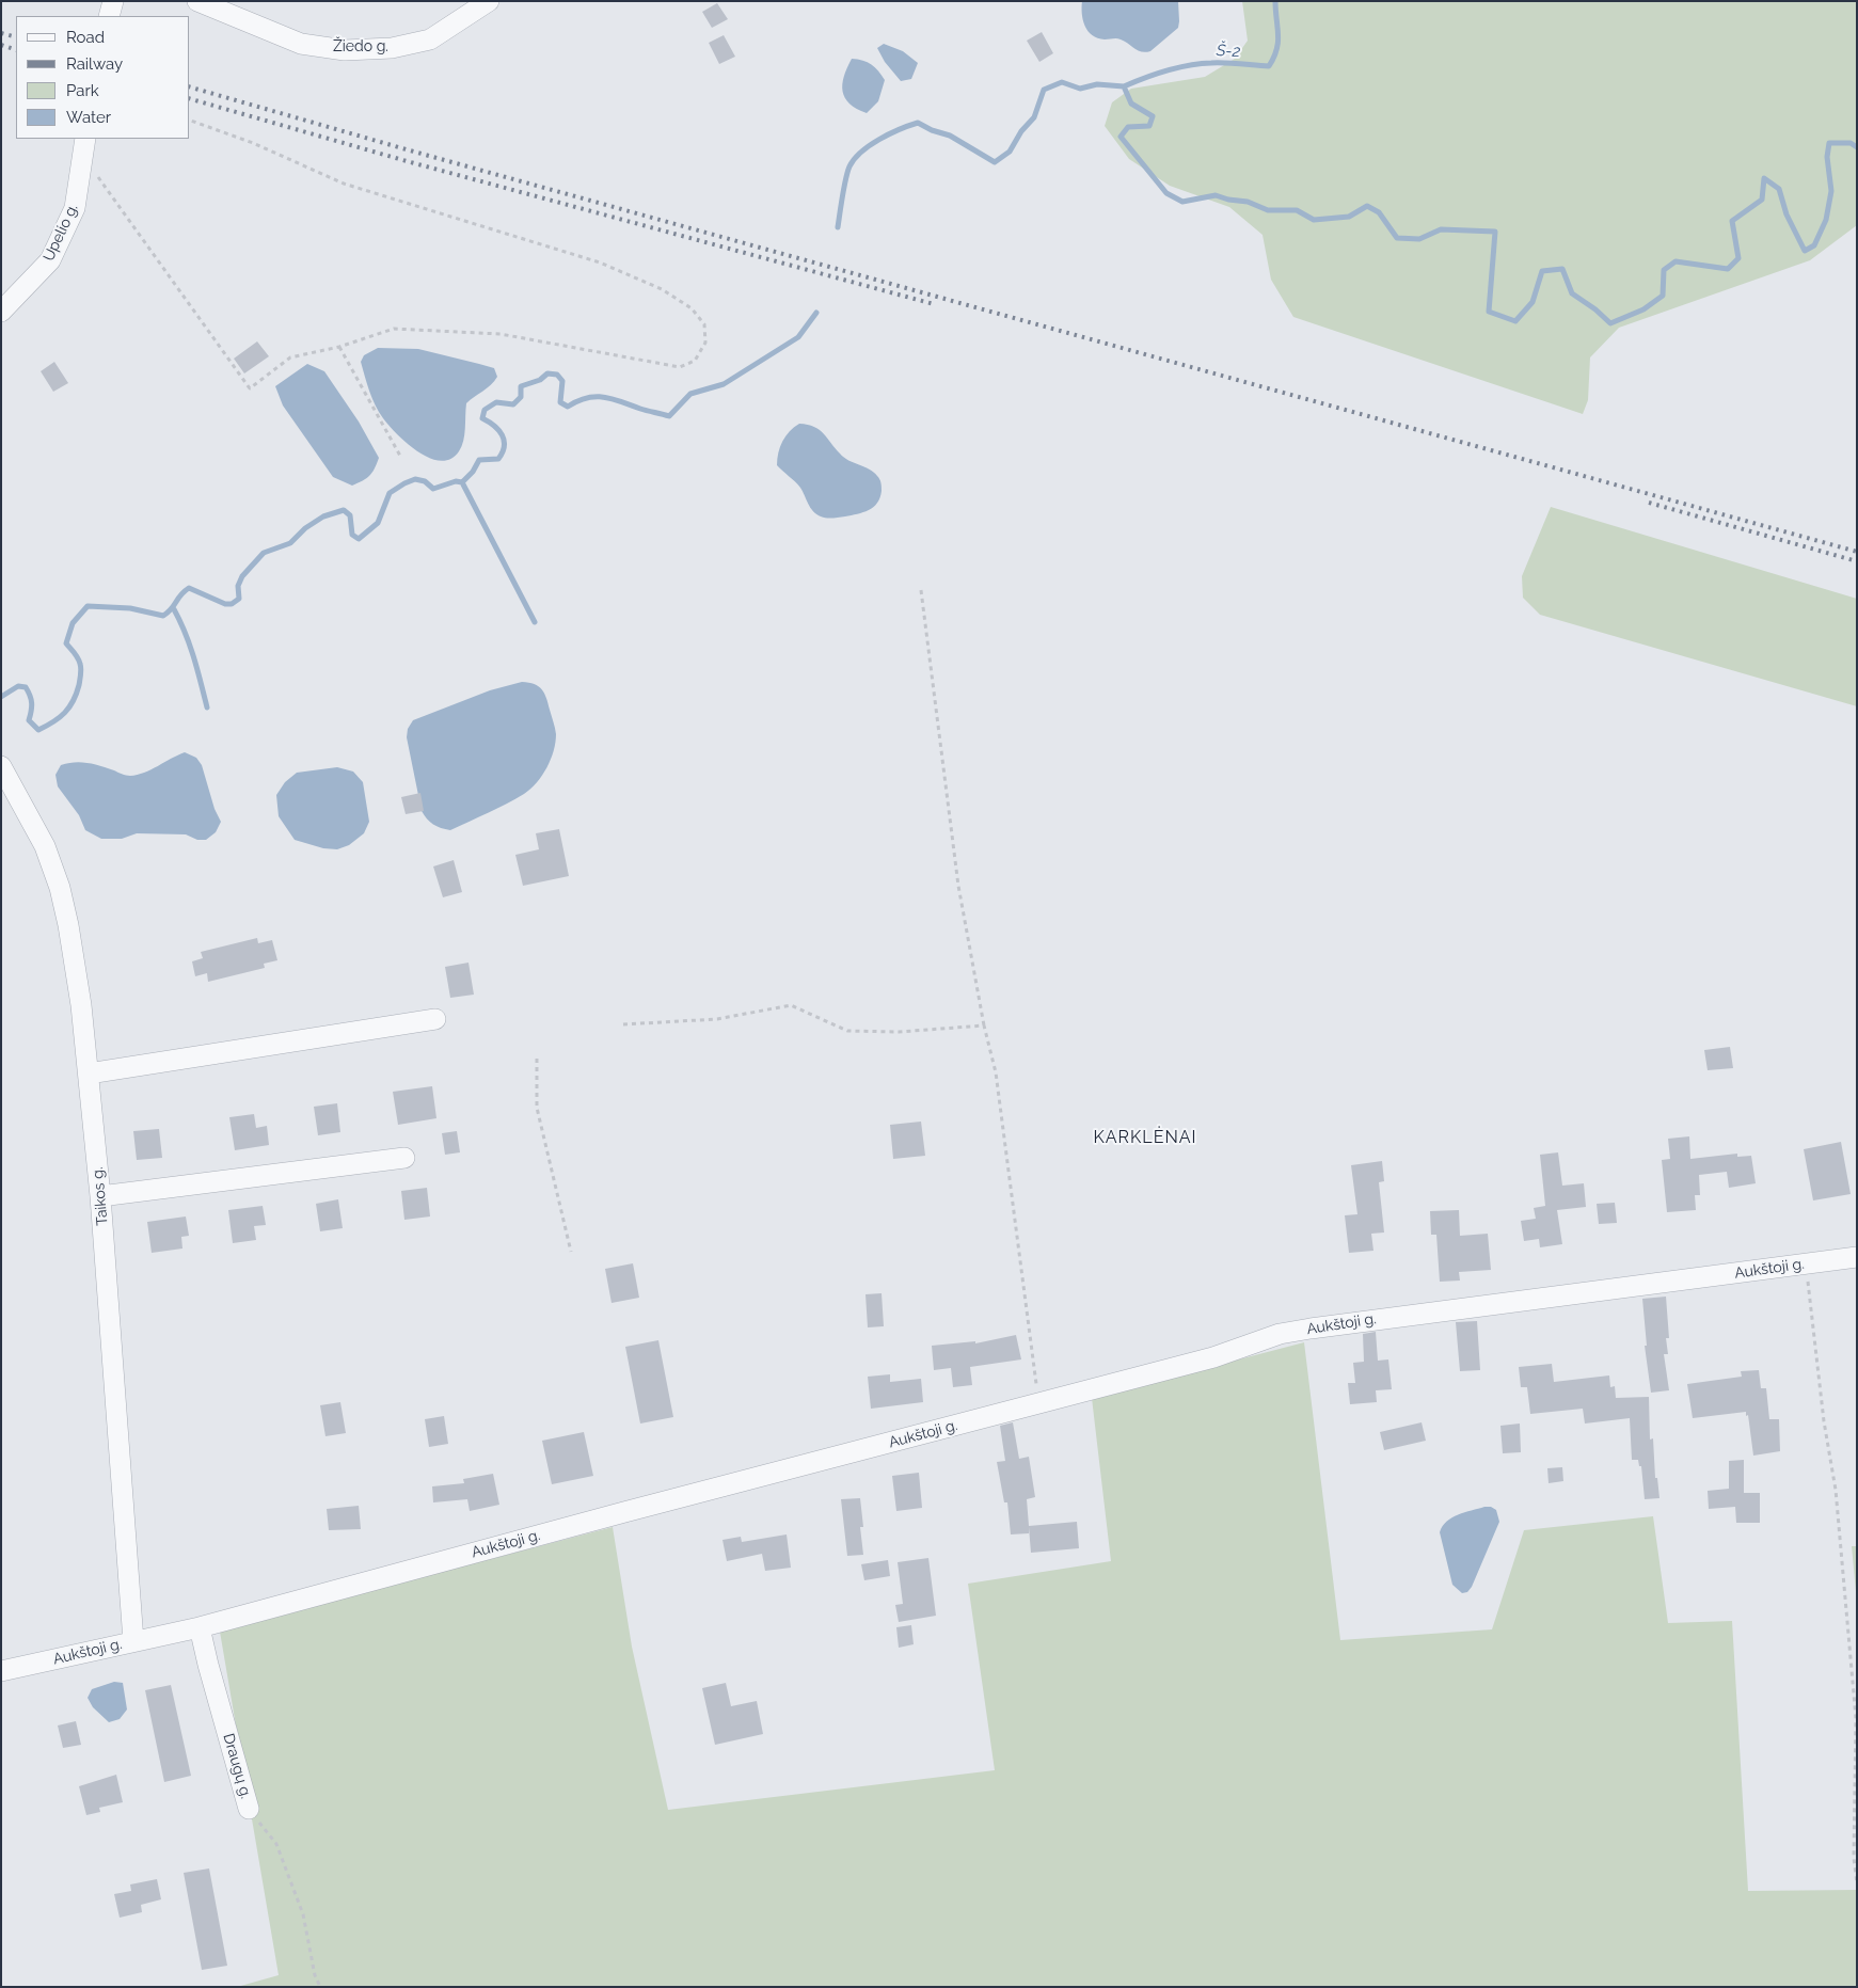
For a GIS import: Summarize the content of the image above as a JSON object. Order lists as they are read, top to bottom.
{
  "streets": {
    "street": [
      "Žiedo g.",
      "Upelio g.",
      "Taikos g.",
      "Aukštoji g.",
      "Draugų g."
    ]
  },
  "crossings": [
    ["Taikos g.", "Aukštoji g."],
    ["Aukštoji g.", "Draugų g."]
  ],
  "districts": ["KARKLĖNAI"],
  "water": ["Š-2"],
  "legend": [
    "Road",
    "Railway",
    "Park",
    "Water"
  ]
}
